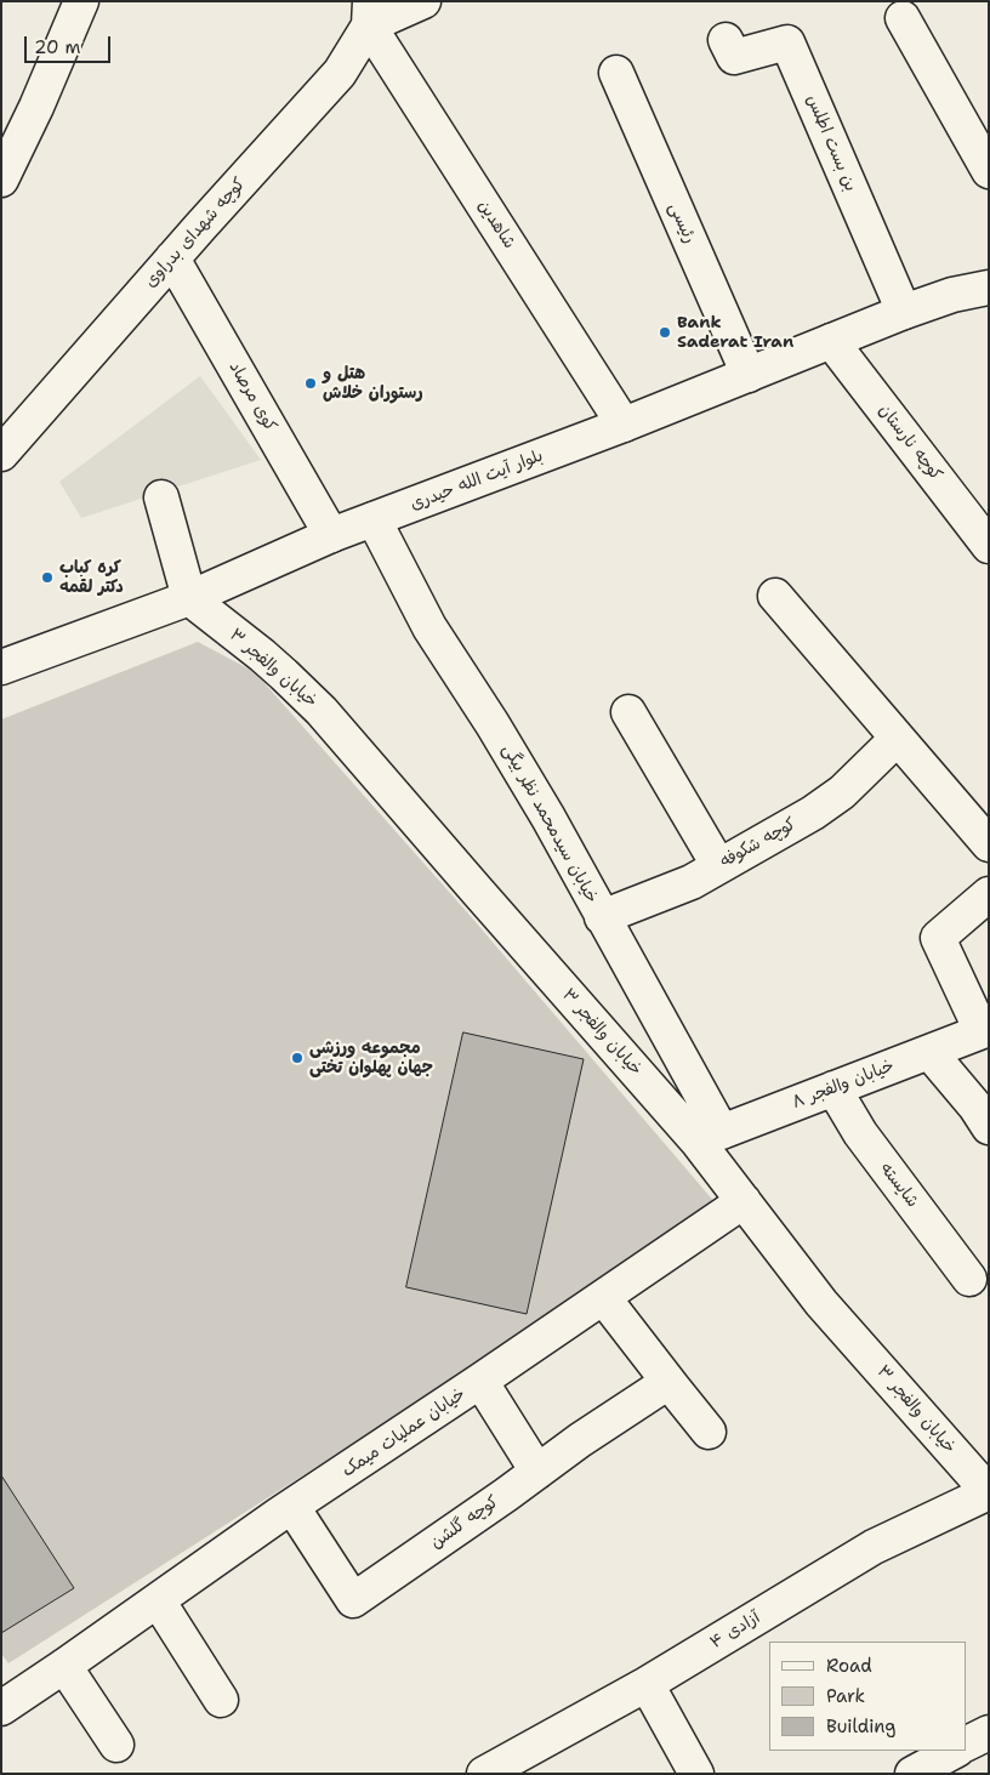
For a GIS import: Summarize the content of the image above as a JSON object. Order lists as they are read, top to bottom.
{
  "streets": {
    "street": [
      "بن بست اطلس",
      "رئیسی",
      "شاهدین",
      "کوچه شهدای بدراوی",
      "کوی مرصاد",
      "کوچه نارستان",
      "بلوار آیت الله حیدری",
      "خیابان والفجر ۳",
      "خیابان سیدمحمد نظر بیگی",
      "کوچه شکوفه",
      "خیابان والفجر ۸",
      "شایسته",
      "خیابان عملیات میمک",
      "کوچه گلشن",
      "آزادی ۴"
    ]
  },
  "crossings": [
    ["بن بست اطلس", "بلوار آیت الله حیدری"],
    ["رئیسی", "بلوار آیت الله حیدری"],
    ["شاهدین", "کوچه شهدای بدراوی"],
    ["شاهدین", "بلوار آیت الله حیدری"],
    ["کوچه شهدای بدراوی", "کوی مرصاد"],
    ["کوی مرصاد", "بلوار آیت الله حیدری"],
    ["کوچه نارستان", "بلوار آیت الله حیدری"],
    ["بلوار آیت الله حیدری", "خیابان والفجر ۳"],
    ["بلوار آیت الله حیدری", "خیابان سیدمحمد نظر بیگی"],
    ["خیابان والفجر ۳", "خیابان سیدمحمد نظر بیگی"],
    ["خیابان والفجر ۳", "خیابان والفجر ۸"],
    ["خیابان والفجر ۳", "خیابان عملیات میمک"],
    ["خیابان والفجر ۳", "آزادی ۴"],
    ["خیابان سیدمحمد نظر بیگی", "کوچه شکوفه"],
    ["خیابان سیدمحمد نظر بیگی", "خیابان والفجر ۸"],
    ["خیابان والفجر ۸", "شایسته"],
    ["خیابان عملیات میمک", "کوچه گلشن"]
  ],
  "places": [
    "Bank Saderat Iran",
    "هتل و رستوران خلاش",
    "کره کباب دکتر لقمه",
    "مجموعه ورزشی جهان پهلوان تختی"
  ],
  "legend": ["Road", "Park", "Building"],
  "scale_bar": "20 m"
}
